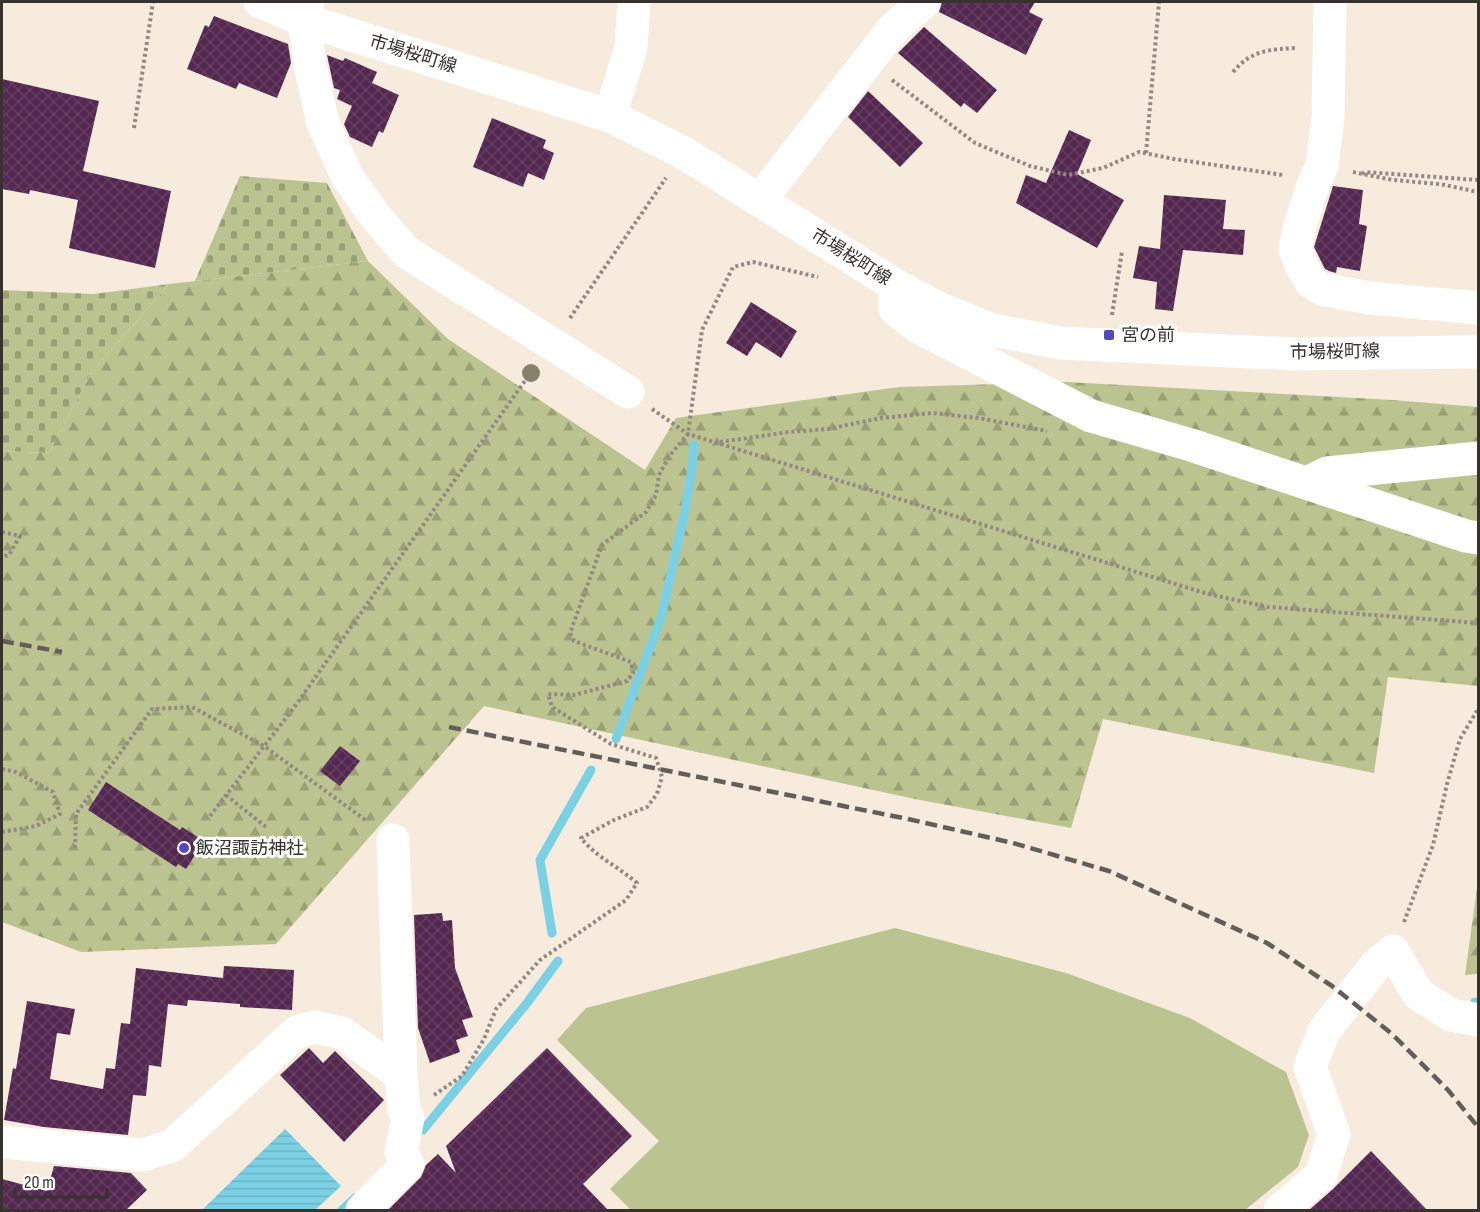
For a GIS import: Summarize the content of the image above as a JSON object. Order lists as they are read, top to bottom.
{
  "streets": {
    "street": ["市場桜町線"]
  },
  "places": {
    "transit": ["宮の前"],
    "other": ["飯沼諏訪神社"]
  },
  "scale_bar": "20 m"
}
